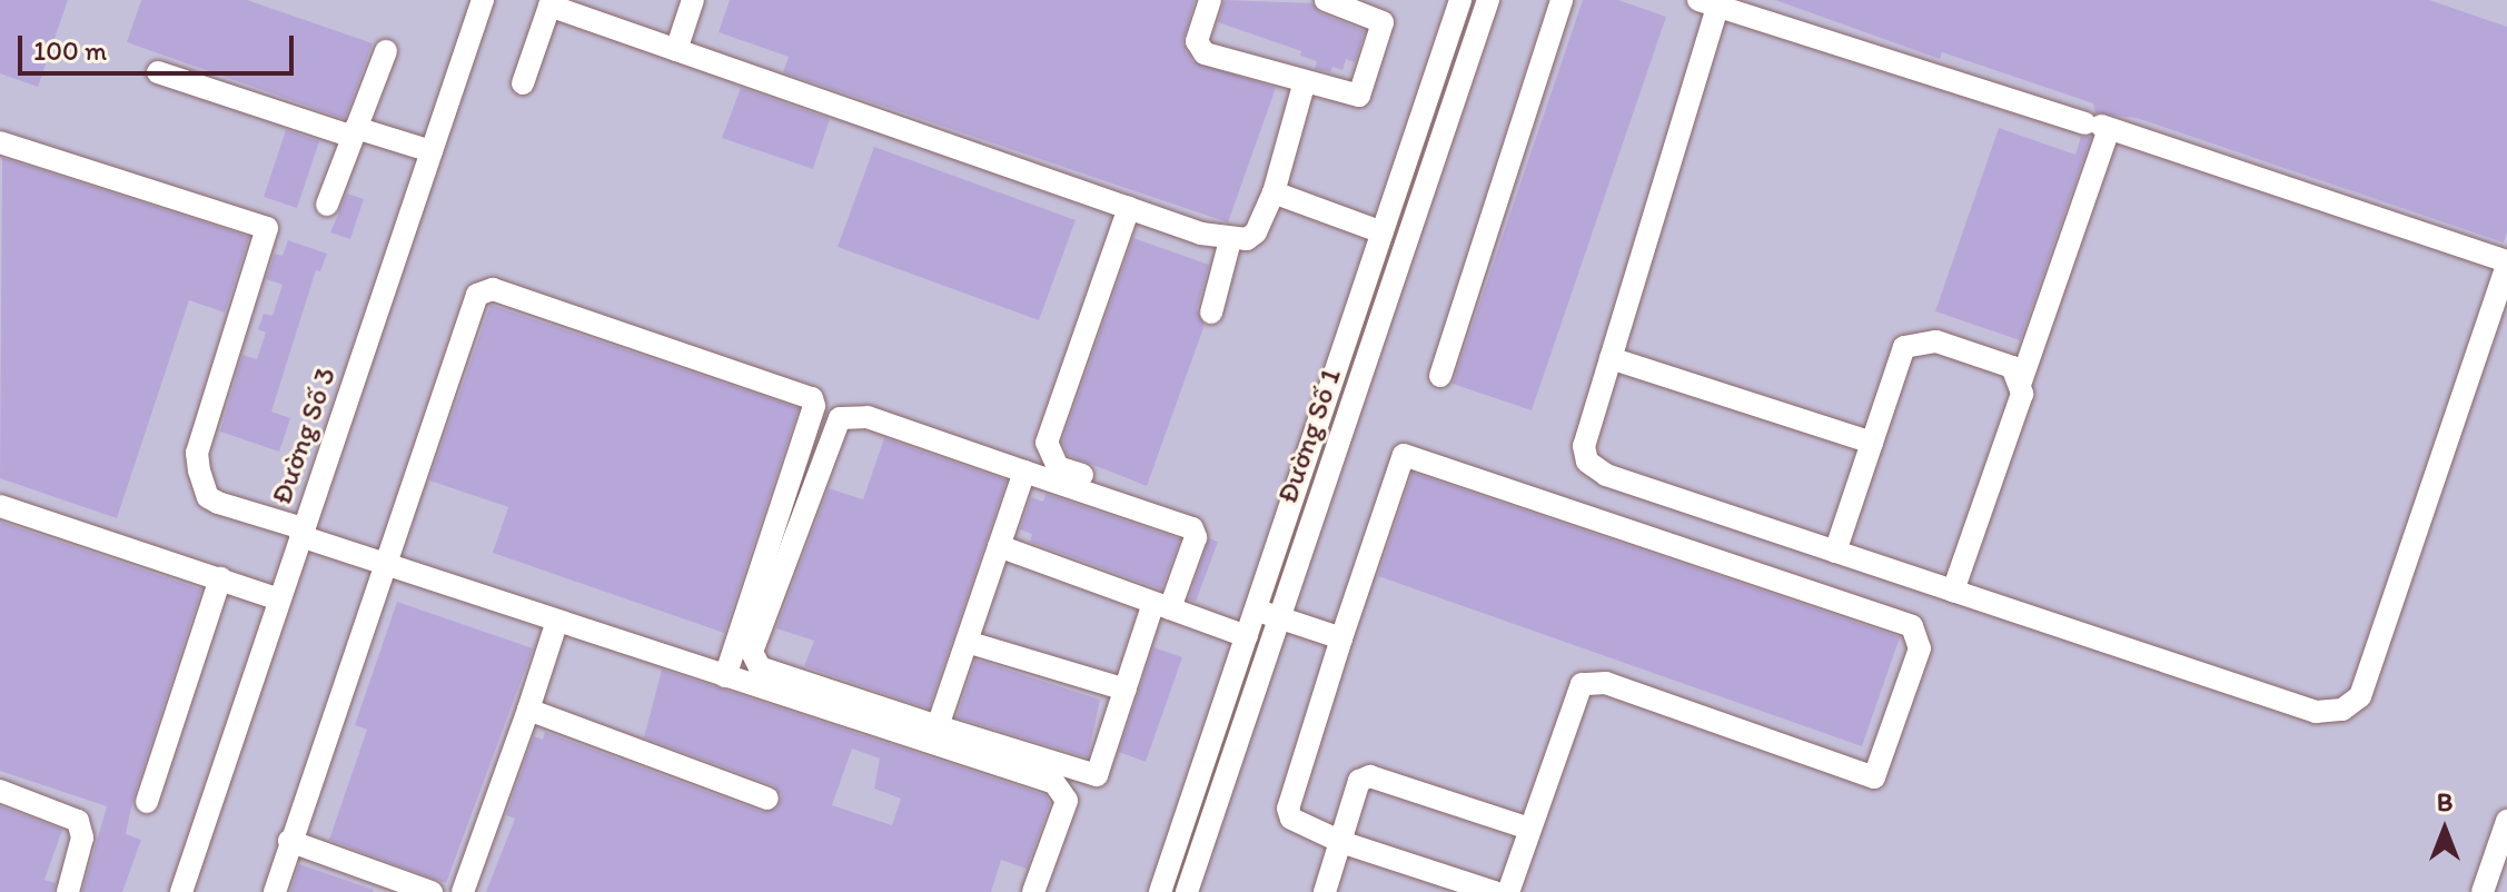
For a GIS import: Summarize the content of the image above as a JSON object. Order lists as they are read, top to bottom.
{
  "streets": {
    "street": ["Đường Số 3", "Đường Số 1"]
  },
  "scale_bar": "100 m",
  "north": "top"
}
